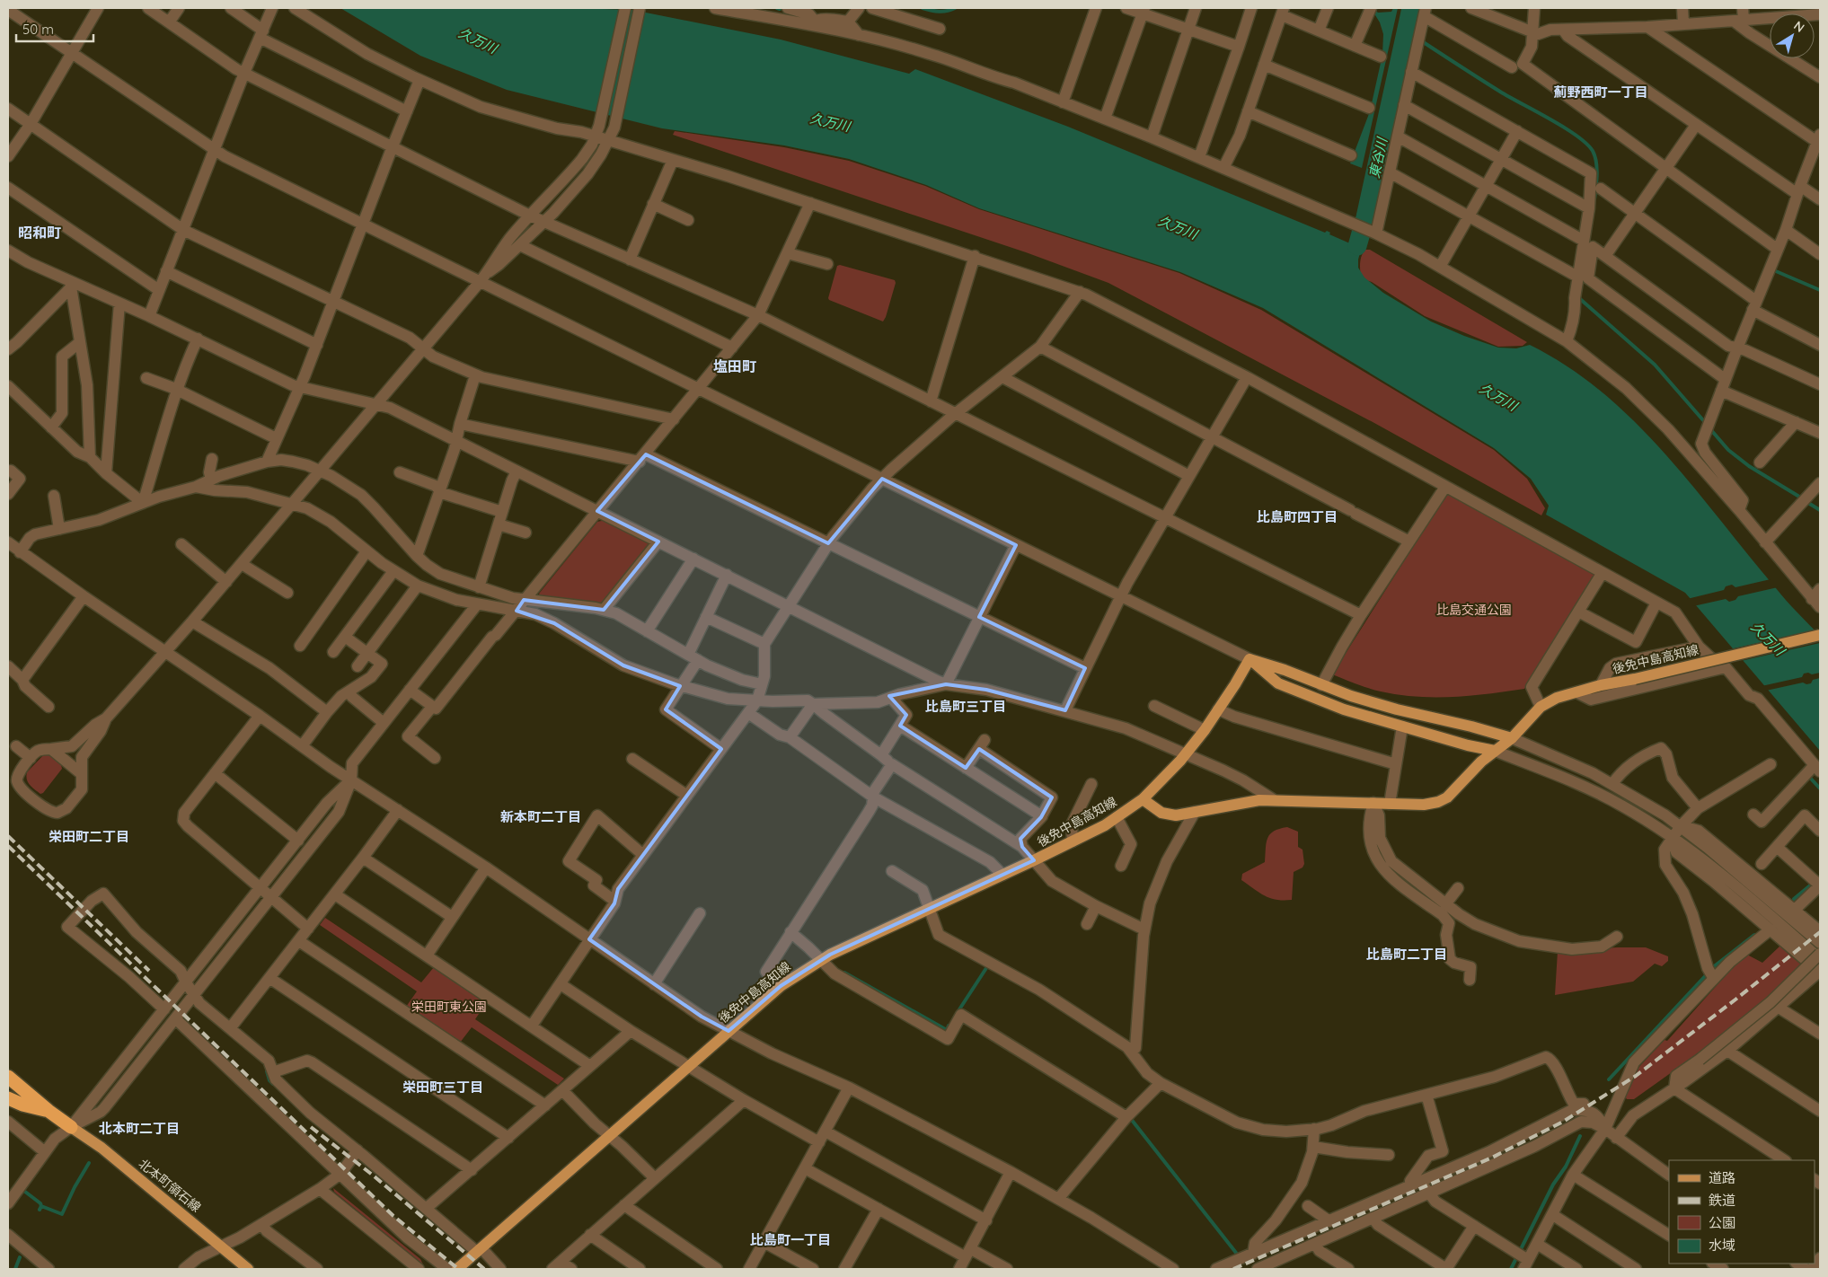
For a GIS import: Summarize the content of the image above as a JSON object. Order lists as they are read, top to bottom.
{
  "streets": {
    "main road": ["後免中島高知線", "北本町領石線"]
  },
  "districts": [
    "薊野西町一丁目",
    "昭和町",
    "塩田町",
    "比島町四丁目",
    "比島町三丁目",
    "新本町二丁目",
    "栄田町二丁目",
    "比島町二丁目",
    "栄田町三丁目",
    "北本町二丁目",
    "比島町一丁目"
  ],
  "water": ["久万川", "東谷川"],
  "parks": ["比島交通公園", "栄田町東公園"],
  "legend": [
    "道路",
    "鉄道",
    "公園",
    "水域"
  ],
  "scale_bar": "50 m",
  "north": "top right"
}
